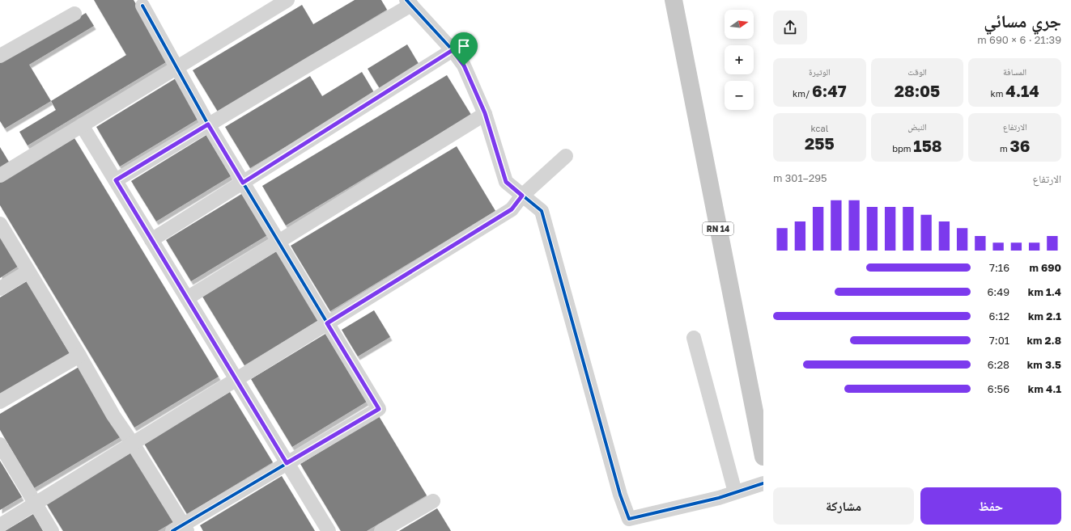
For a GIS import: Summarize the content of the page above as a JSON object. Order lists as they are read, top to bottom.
{
  "streets": {
    "main road": ["RN 14"]
  },
  "north": "right",
  "page": {
    "heading": ["جري مسائي", "21:39 · 6 × 690 m"],
    "map_buttons": ["+", "−"],
    "stats": [
      ["المسافة", "4.14 km"],
      ["الوقت", "28:05"],
      ["الوتيرة", "6:47 /km"],
      ["الارتفاع", "36 m"],
      ["النبض", "158 bpm"],
      ["kcal", "255"]
    ],
    "chart": ["الارتفاع", "295–301 m"],
    "list": [
      {
        "name": "690 m",
        "note": "7:16"
      },
      {
        "name": "1.4 km",
        "note": "6:49"
      },
      {
        "name": "2.1 km",
        "note": "6:12"
      },
      {
        "name": "2.8 km",
        "note": "7:01"
      },
      {
        "name": "3.5 km",
        "note": "6:28"
      },
      {
        "name": "4.1 km",
        "note": "6:56"
      }
    ],
    "buttons": ["حفظ", "مشاركة"]
  }
}
